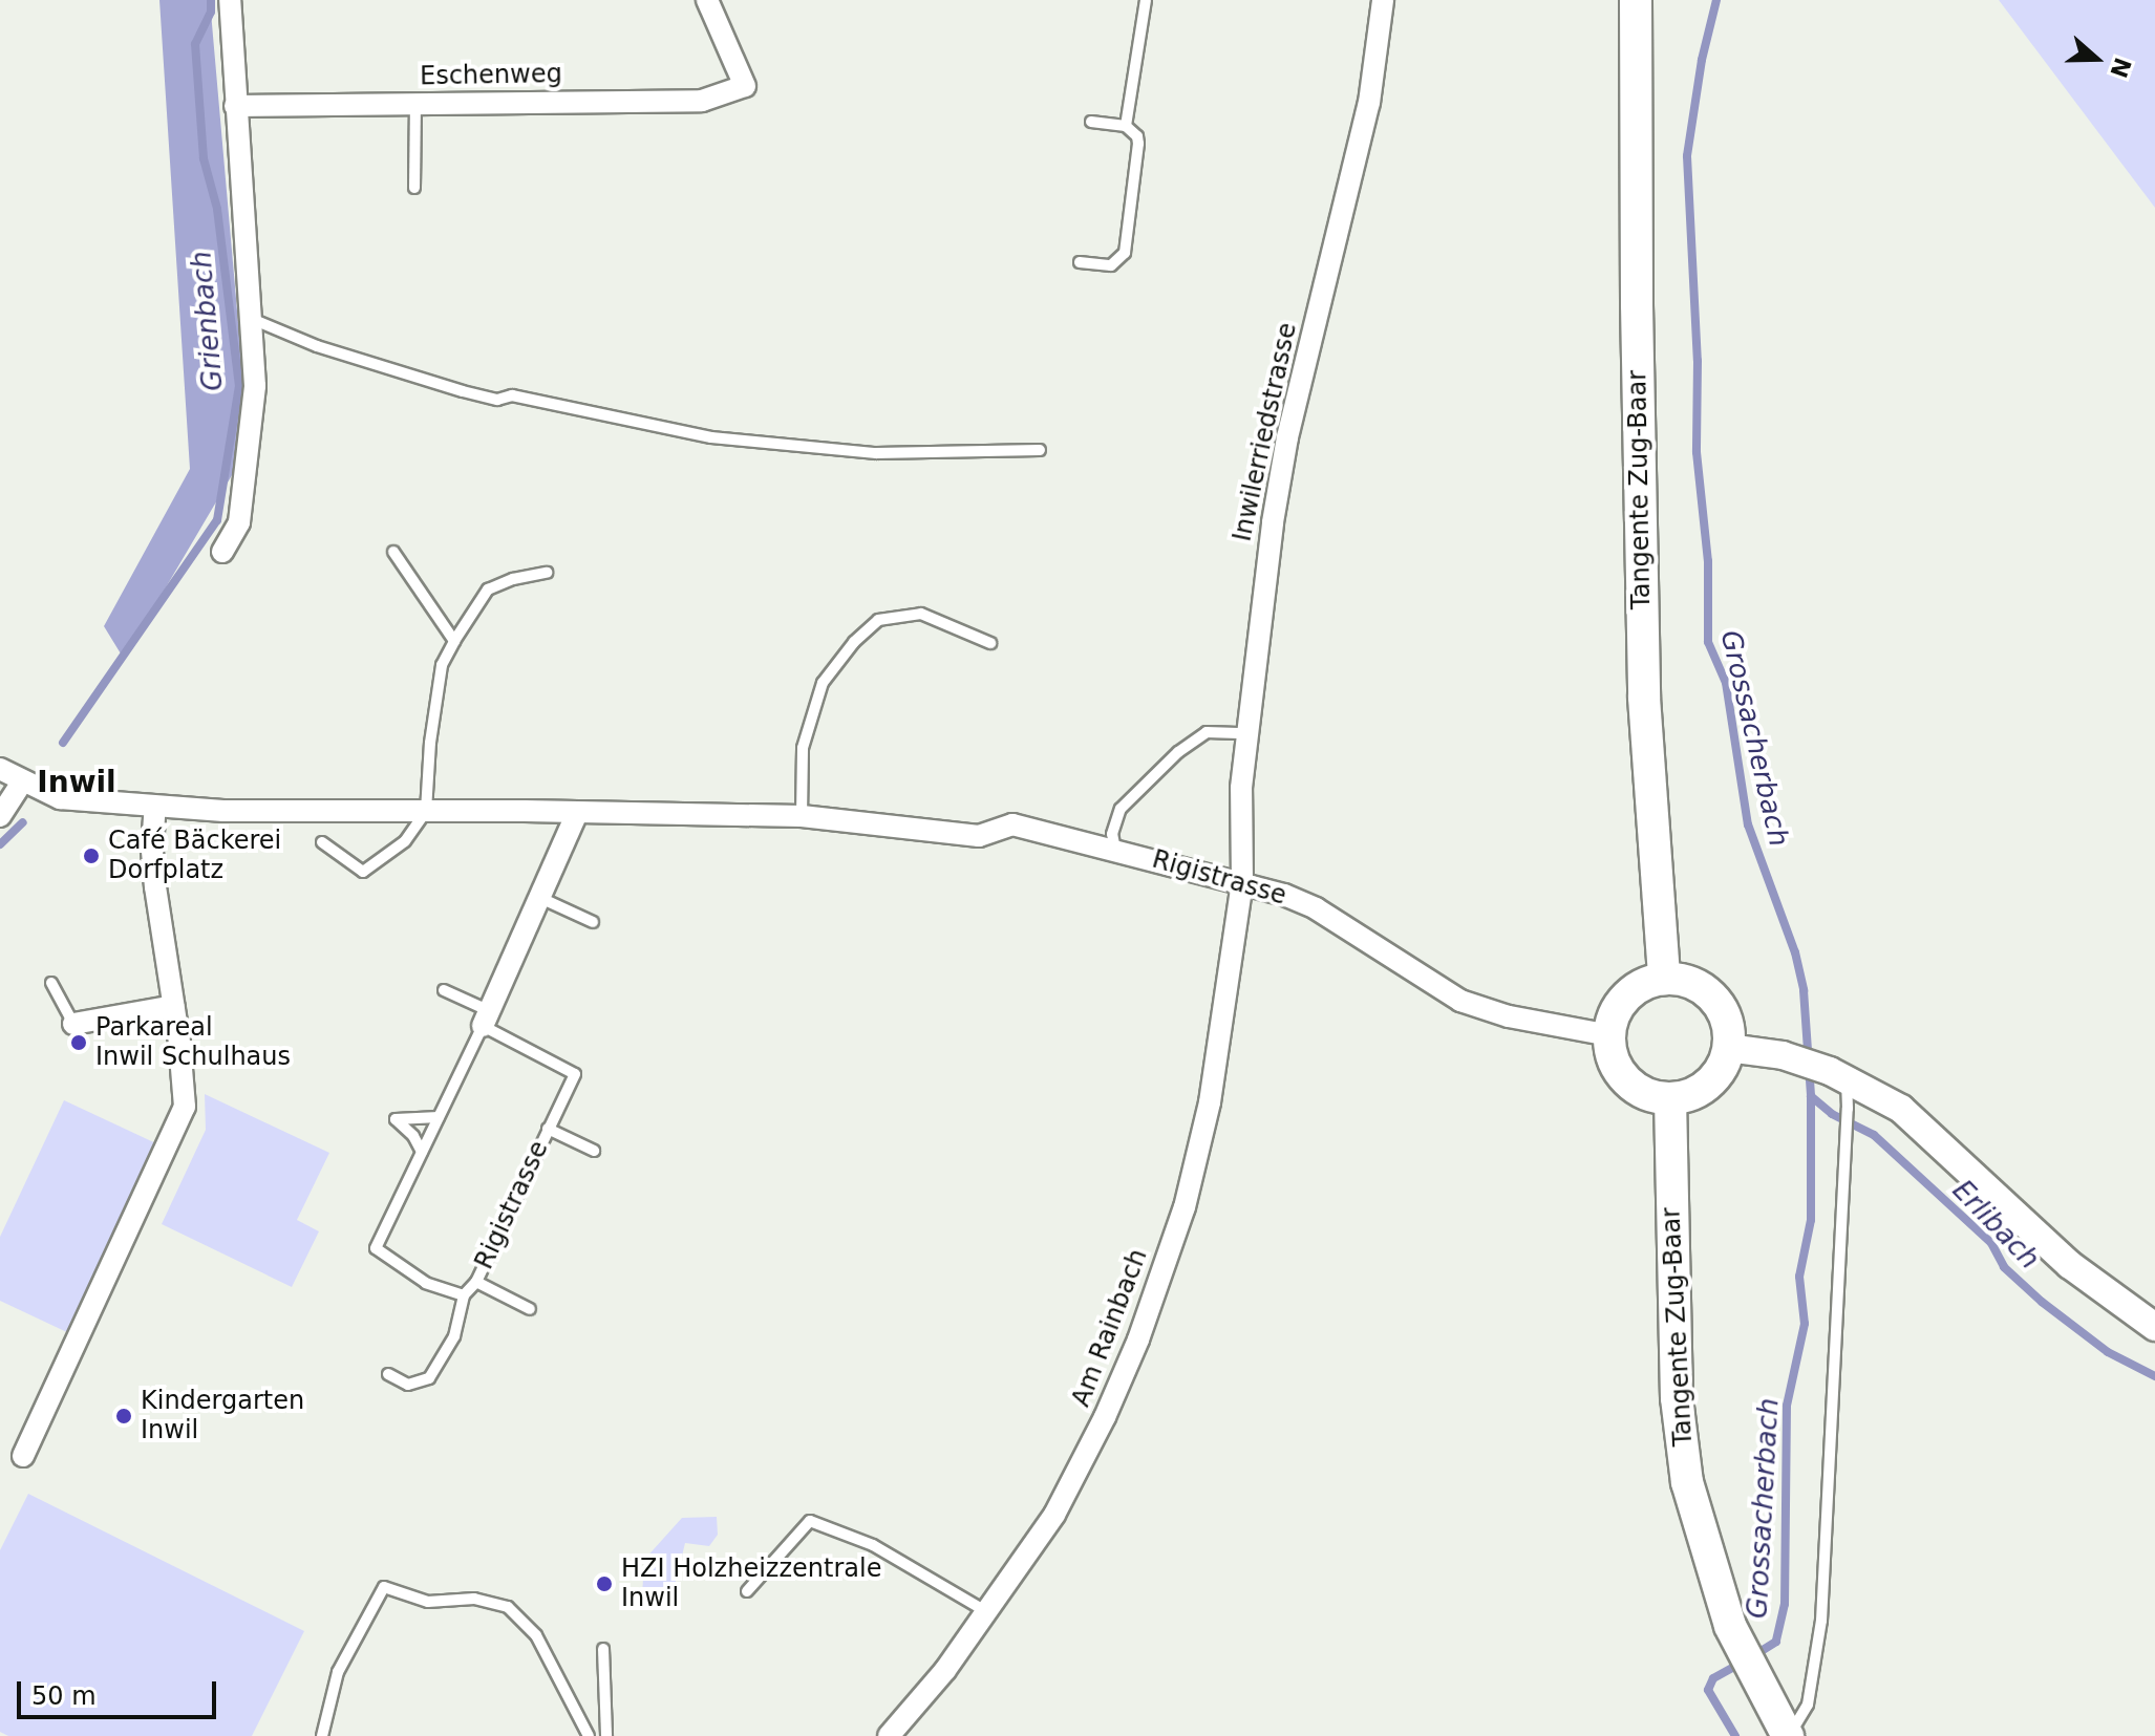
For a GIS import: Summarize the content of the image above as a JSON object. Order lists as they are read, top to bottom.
{
  "streets": {
    "main road": ["Tangente Zug-Baar"],
    "street": [
      "Eschenweg",
      "Inwilerriedstrasse",
      "Rigistrasse",
      "Am Rainbach"
    ]
  },
  "crossings": [
    ["Inwilerriedstrasse", "Rigistrasse"],
    ["Inwilerriedstrasse", "Am Rainbach"],
    ["Tangente Zug-Baar", "Rigistrasse"],
    ["Rigistrasse", "Am Rainbach"]
  ],
  "districts": ["Inwil"],
  "water": ["Grienbach", "Grossacherbach", "Erlibach"],
  "places": [
    "Café Bäckerei Dorfplatz",
    "Parkareal Inwil Schulhaus",
    "Kindergarten Inwil",
    "HZI Holzheizzentrale Inwil"
  ],
  "scale_bar": "50 m",
  "north": "right"
}
